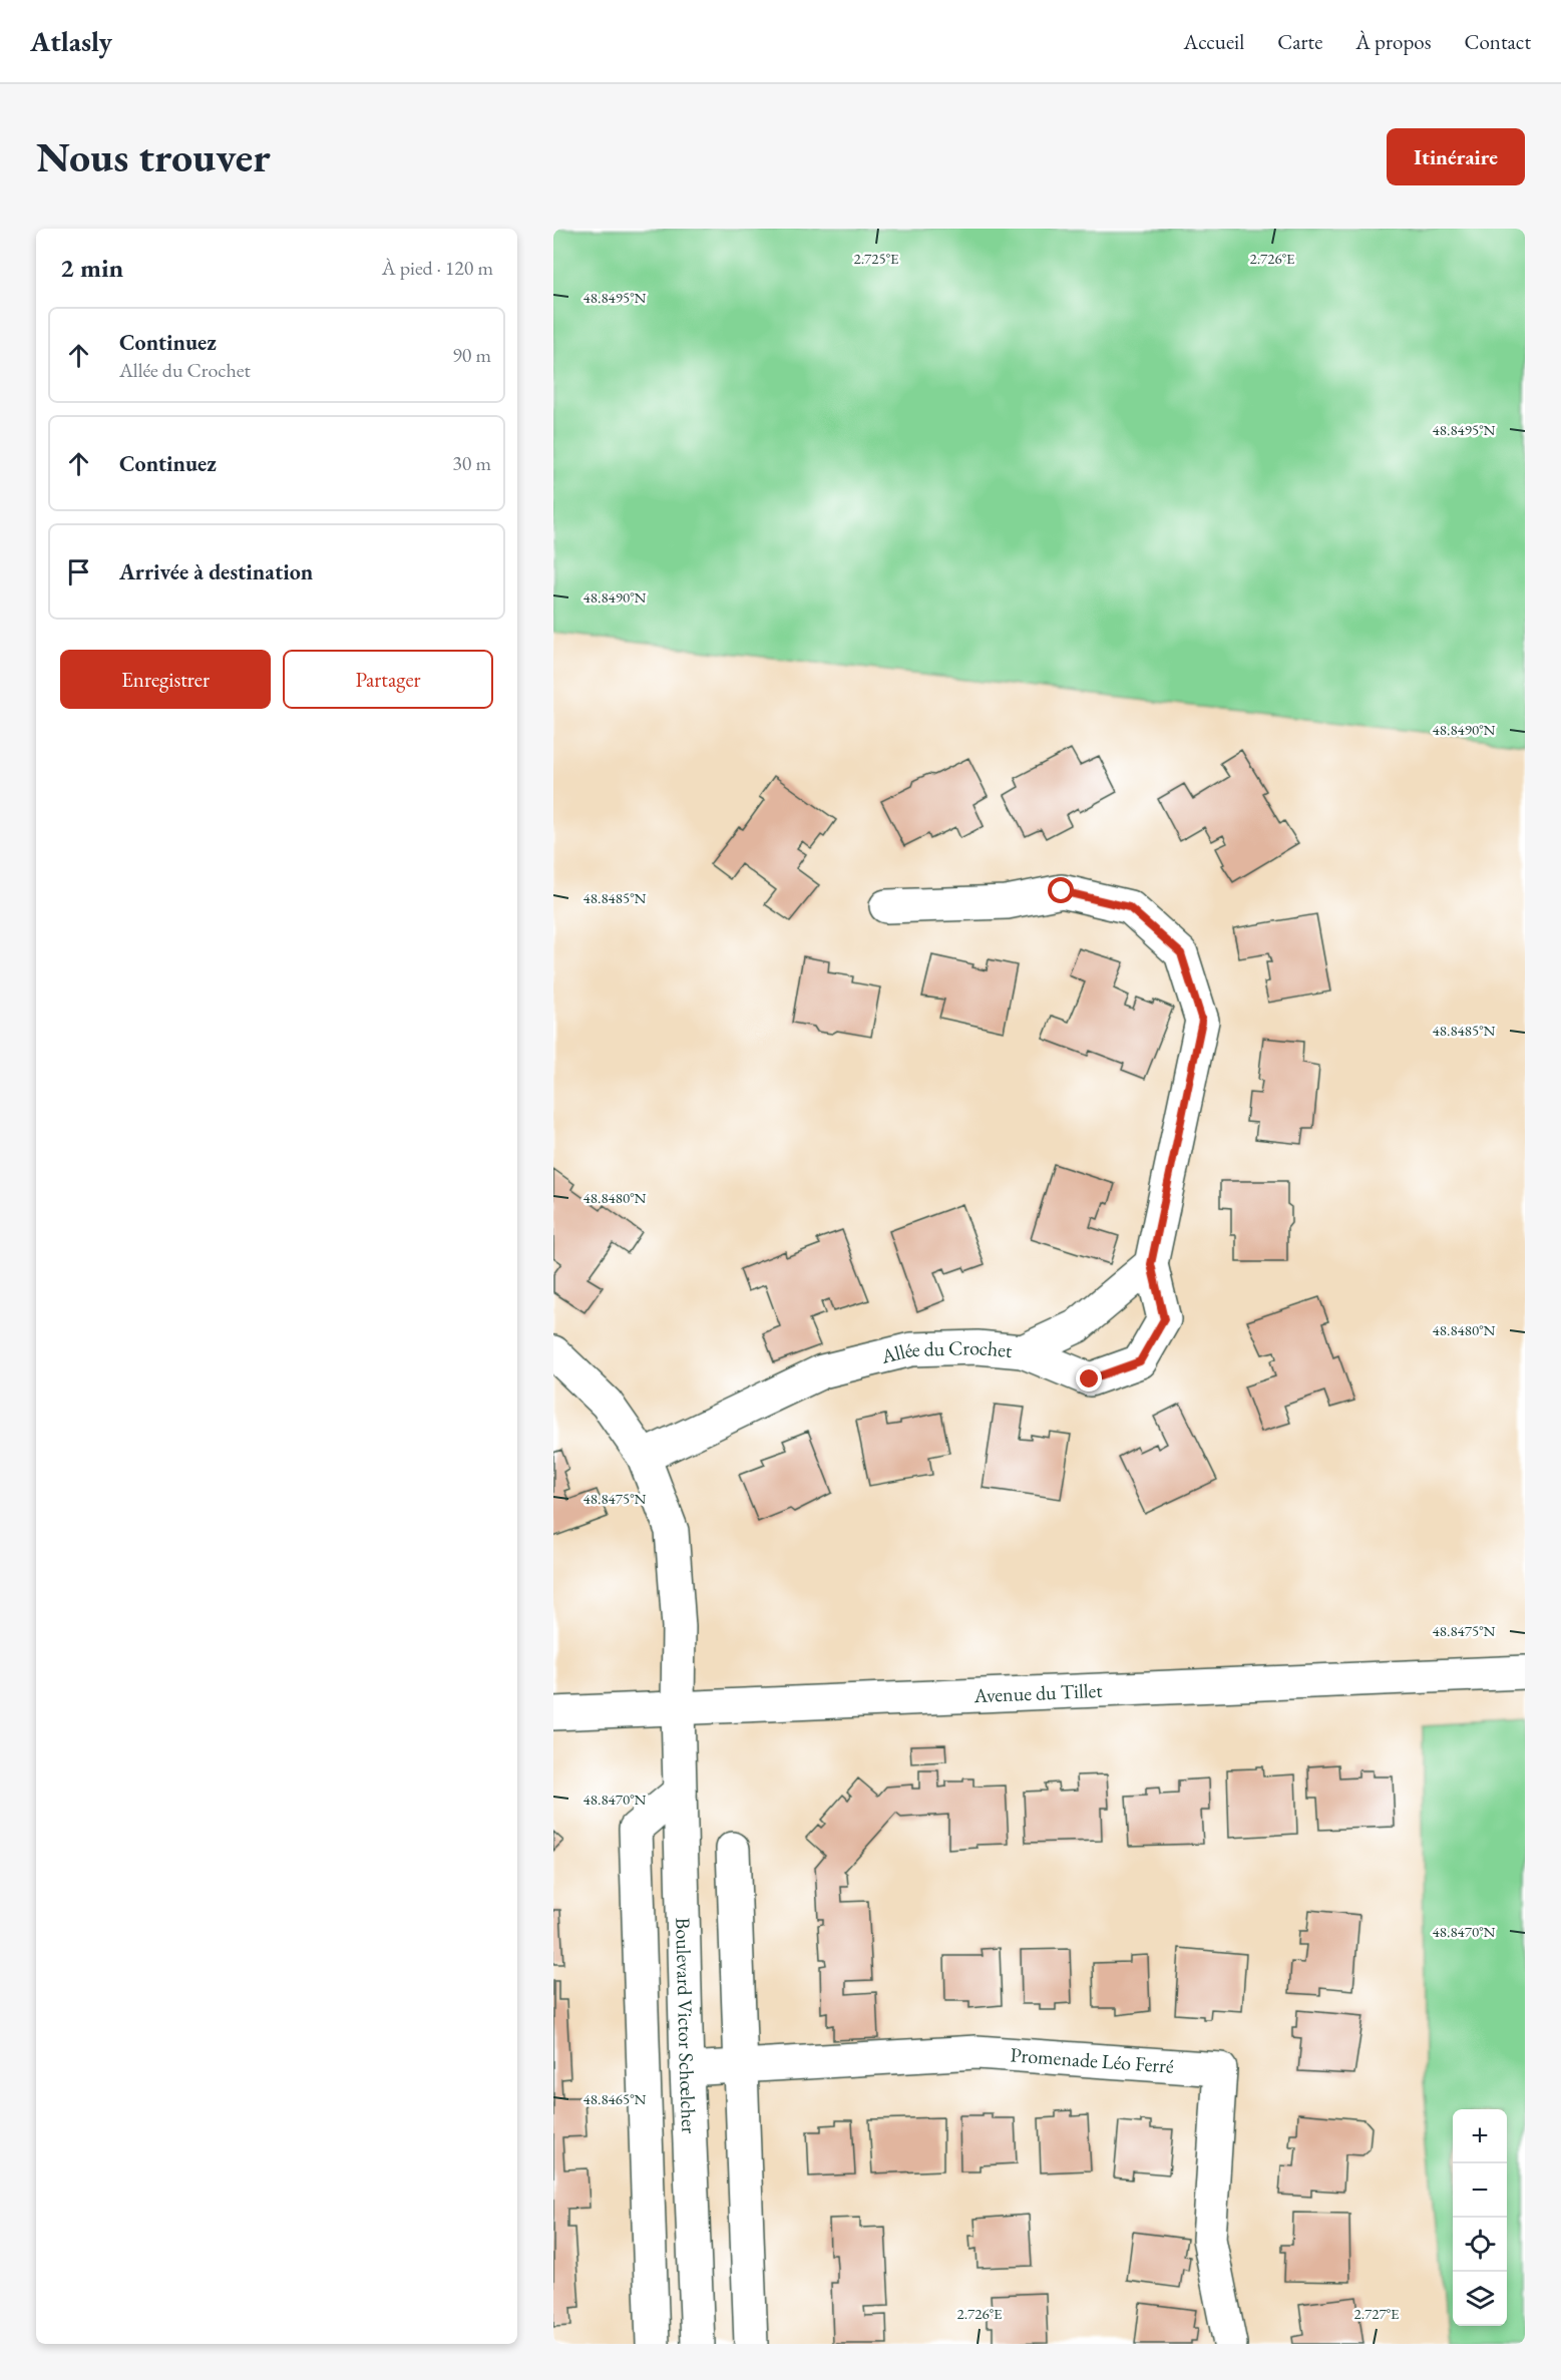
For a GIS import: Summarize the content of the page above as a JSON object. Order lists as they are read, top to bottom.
{
  "streets": {
    "street": [
      "Allée du Crochet",
      "Avenue du Tillet",
      "Boulevard Victor Schœlcher",
      "Promenade Léo Ferré"
    ]
  },
  "crossings": [
    ["Allée du Crochet", "Boulevard Victor Schœlcher"],
    ["Avenue du Tillet", "Boulevard Victor Schœlcher"],
    ["Boulevard Victor Schœlcher", "Promenade Léo Ferré"]
  ],
  "page": {
    "header": "Atlasly",
    "nav": [
      "Accueil",
      "Carte",
      "À propos",
      "Contact"
    ],
    "buttons": [
      "Itinéraire",
      ["Enregistrer", "Partager"]
    ],
    "title": "Nous trouver",
    "heading": ["2 min", "À pied · 120 m"],
    "list": [
      ["Continuez", "Allée du Crochet", "90 m"],
      ["Continuez", "30 m"],
      "Arrivée à destination"
    ],
    "map_buttons": ["+", "−"]
  },
  "coordinates": [
    "2.725°E",
    "2.726°E",
    "48.8495°N",
    "48.8490°N",
    "48.8485°N",
    "48.8480°N",
    "48.8475°N",
    "48.8470°N",
    "48.8465°N",
    "2.727°E"
  ]
}
